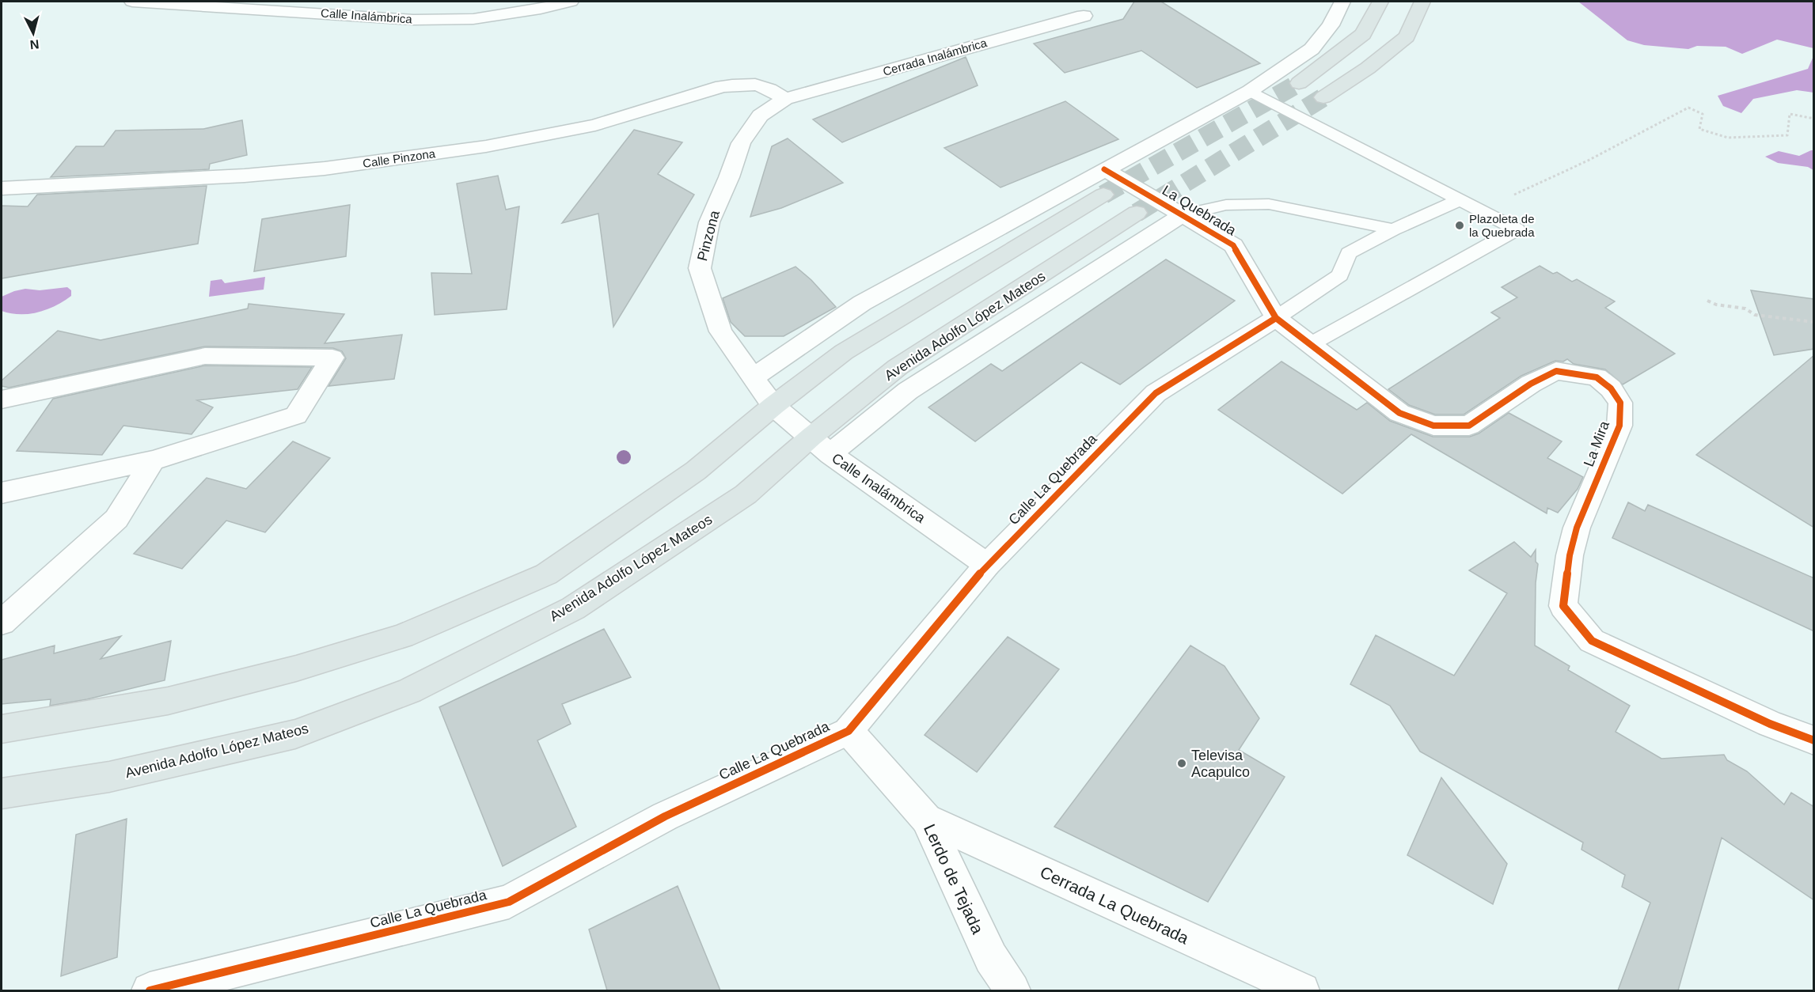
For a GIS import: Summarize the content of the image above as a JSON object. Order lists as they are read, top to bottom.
{
  "streets": {
    "main road": ["Avenida Adolfo López Mateos"],
    "street": [
      "Calle Inalámbrica",
      "Cerrada Inalámbrica",
      "Calle Pinzona",
      "La Quebrada",
      "Pinzona",
      "La Mira",
      "Calle La Quebrada",
      "Lerdo de Tejada",
      "Cerrada La Quebrada"
    ]
  },
  "crossings": [
    ["Calle Inalámbrica", "Pinzona"],
    ["Calle Inalámbrica", "Avenida Adolfo López Mateos"],
    ["Calle Inalámbrica", "Calle La Quebrada"],
    ["Cerrada Inalámbrica", "Calle Pinzona"],
    ["Cerrada Inalámbrica", "Pinzona"],
    ["Calle Pinzona", "Pinzona"],
    ["La Quebrada", "La Mira"],
    ["La Quebrada", "Calle La Quebrada"],
    ["La Mira", "Calle La Quebrada"],
    ["Calle La Quebrada", "Lerdo de Tejada"],
    ["Lerdo de Tejada", "Cerrada La Quebrada"]
  ],
  "places": ["Plazoleta de la Quebrada", "Televisa Acapulco"],
  "north": "bottom"
}
